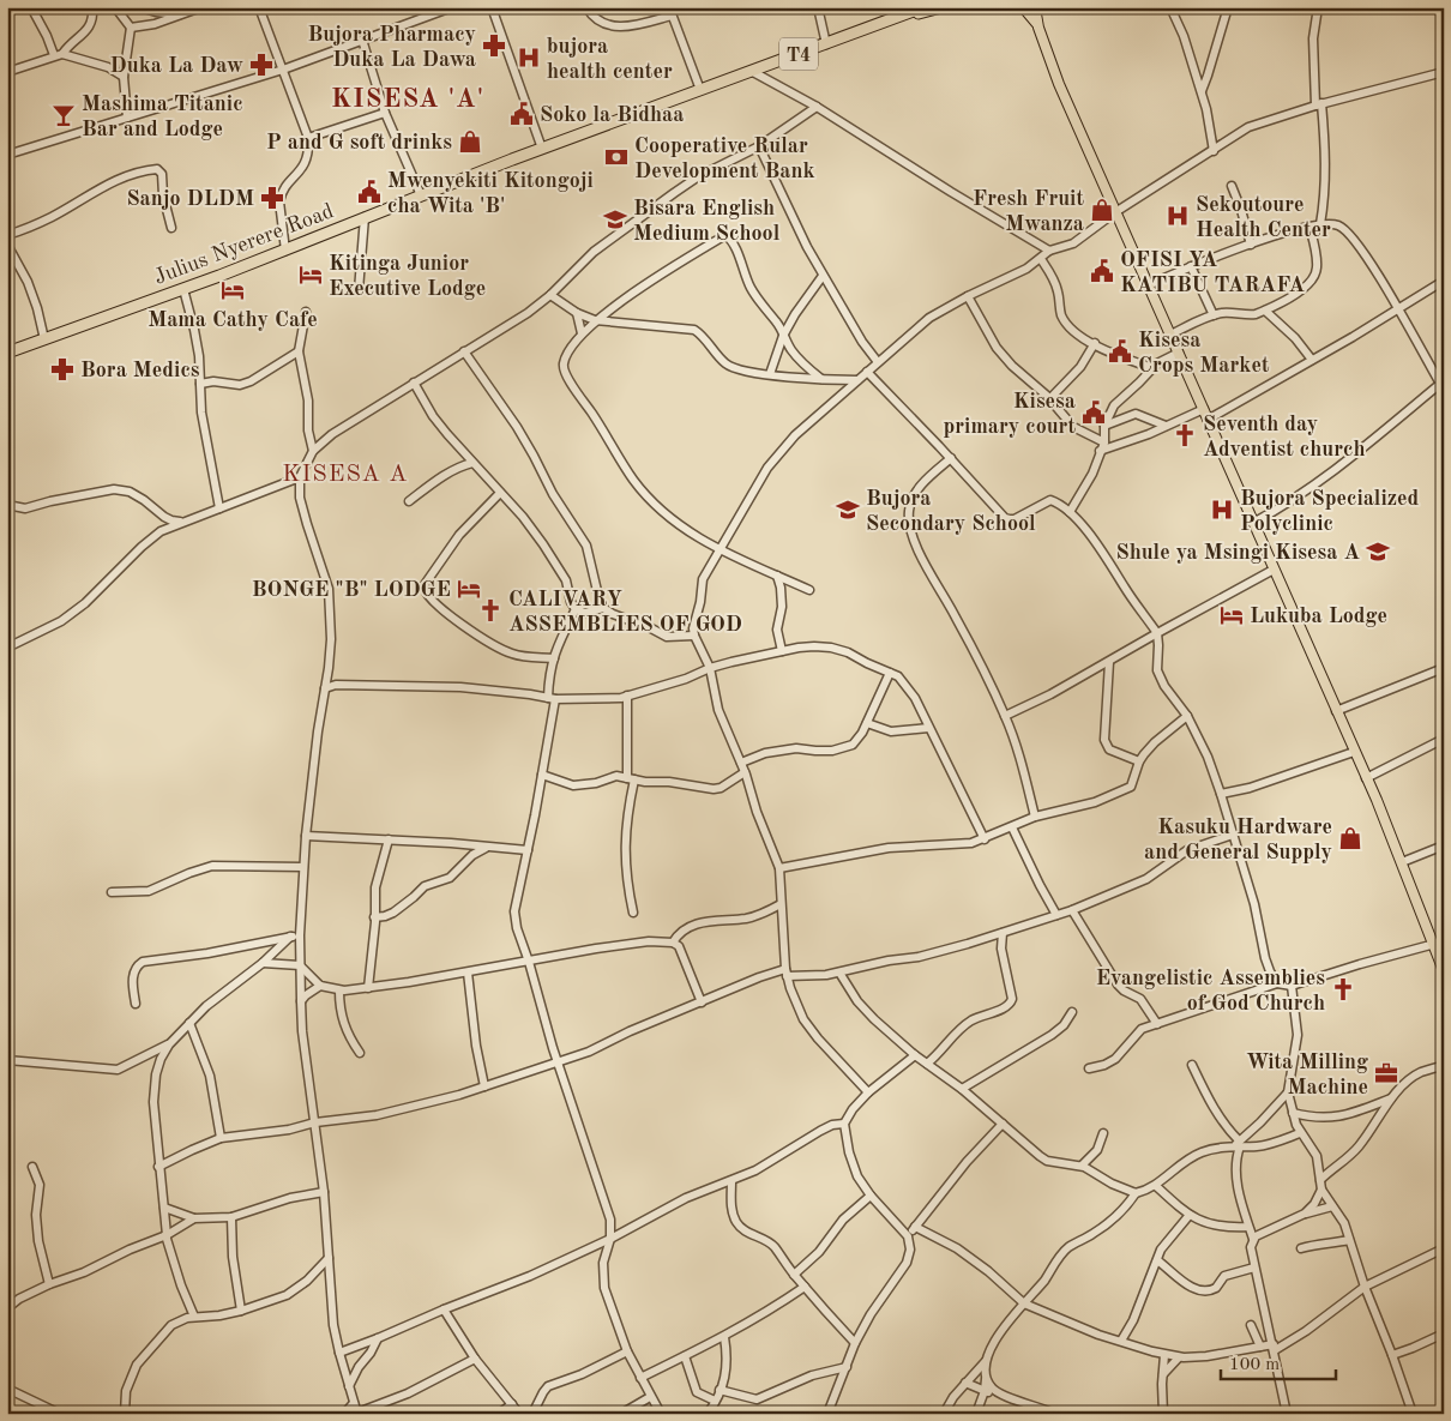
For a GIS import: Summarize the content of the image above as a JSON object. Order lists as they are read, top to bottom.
{
  "streets": {
    "highway": ["T4", "Julius Nyerere Road"]
  },
  "districts": ["KISESA 'A'", "KISESA A"],
  "places": {
    "pharmacy": [
      "Bujora Pharmacy Duka La Dawa",
      "Duka La Daw",
      "Sanjo DLDM",
      "Bora Medics"
    ],
    "hospital": ["bujora health center", "Sekoutoure Health Center", "Bujora Specialized Polyclinic"],
    "public building": [
      "Soko la Bidhaa",
      "Mwenyekiti Kitongoji cha Wita 'B'",
      "OFISI YA KATIBU TARAFA",
      "Kisesa Crops Market",
      "Kisesa primary court"
    ],
    "bar": ["Mashima Titanic Bar and Lodge"],
    "shop": ["P and G soft drinks", "Fresh Fruit Mwanza", "Kasuku Hardware and General Supply"],
    "bank": ["Cooperative Rular Development Bank"],
    "school or university": ["Bisara English Medium School", "Bujora Secondary School", "Shule ya Msingi Kisesa A"],
    "hotel": [
      "Kitinga Junior Executive Lodge",
      "Mama Cathy Cafe",
      "BONGE \"B\" LODGE",
      "Lukuba Lodge"
    ],
    "church": ["Seventh day Adventist church", "CALIVARY ASSEMBLIES OF GOD", "Evangelistic Assemblies of God Church"],
    "office": ["Wita Milling Machine"]
  },
  "scale_bar": "100 m"
}
